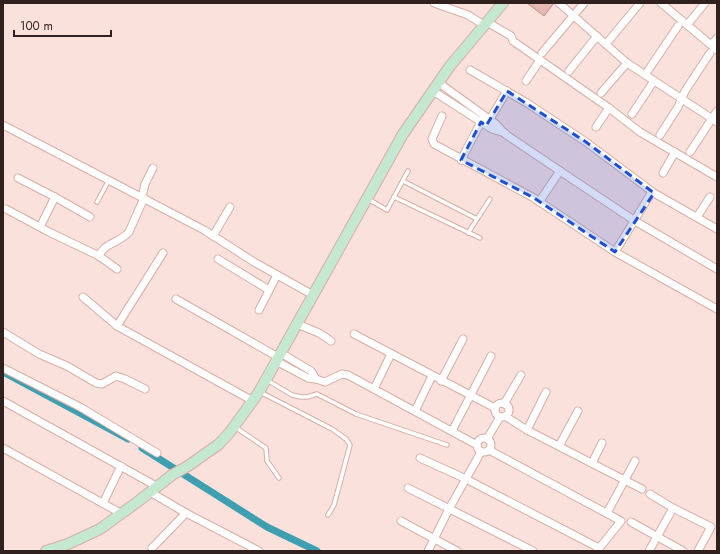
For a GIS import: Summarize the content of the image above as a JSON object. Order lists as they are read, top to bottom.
{
  "scale_bar": "100 m"
}
